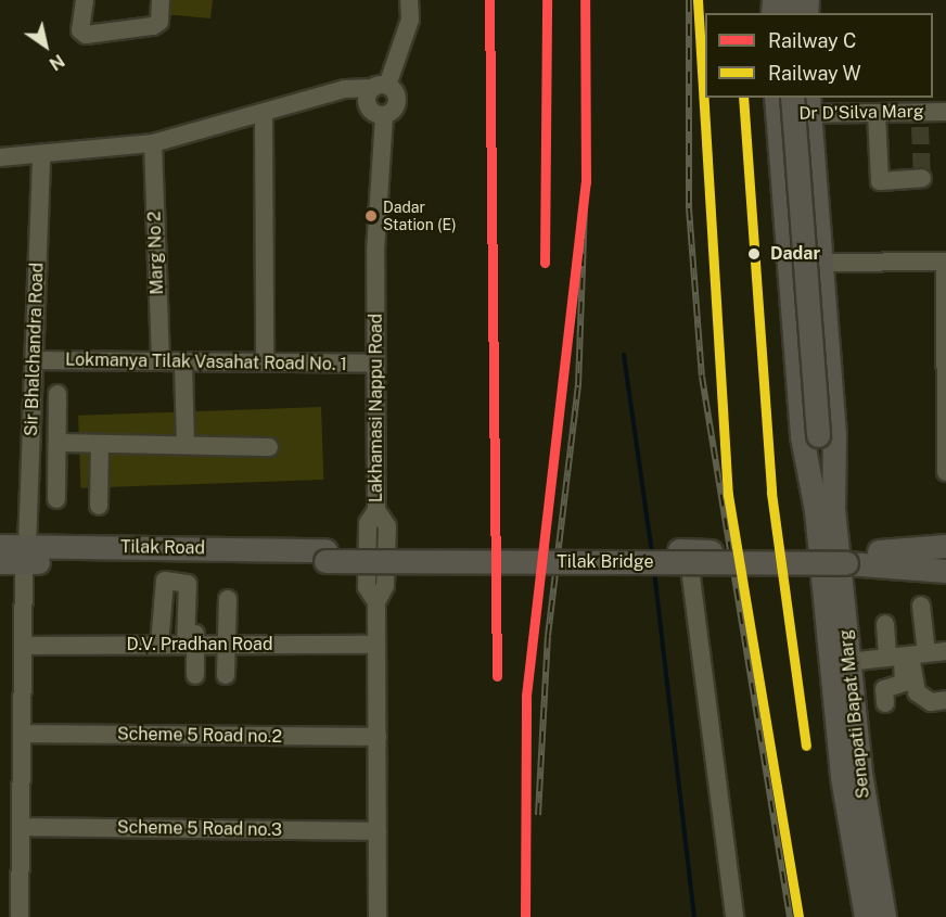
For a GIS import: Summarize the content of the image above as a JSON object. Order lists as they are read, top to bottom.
{
  "streets": {
    "main road": ["Tilak Road", "Tilak Bridge", "Senapati Bapat Marg"],
    "street": [
      "Dr D'Silva Marg",
      "Marg No 2",
      "Sir Bhalchandra Road",
      "Lokmanya Tilak Vasahat Road No. 1",
      "Lakhamasi Nappu Road",
      "D.V. Pradhan Road",
      "Scheme 5 Road no.2",
      "Scheme 5 Road no.3"
    ]
  },
  "crossings": [
    ["Marg No 2", "Lokmanya Tilak Vasahat Road No. 1"],
    ["Sir Bhalchandra Road", "Lokmanya Tilak Vasahat Road No. 1"],
    ["Sir Bhalchandra Road", "Tilak Road"],
    ["Sir Bhalchandra Road", "D.V. Pradhan Road"],
    ["Sir Bhalchandra Road", "Scheme 5 Road no.2"],
    ["Sir Bhalchandra Road", "Scheme 5 Road no.3"],
    ["Lokmanya Tilak Vasahat Road No. 1", "Lakhamasi Nappu Road"],
    ["Lakhamasi Nappu Road", "D.V. Pradhan Road"],
    ["Lakhamasi Nappu Road", "Scheme 5 Road no.2"],
    ["Lakhamasi Nappu Road", "Scheme 5 Road no.3"],
    ["Tilak Road", "Tilak Bridge"]
  ],
  "places": ["Dadar Station (E)", "Dadar"],
  "lines": ["rail line C", "rail line W"],
  "legend": ["Railway C", "Railway W"],
  "north": "bottom right"
}
